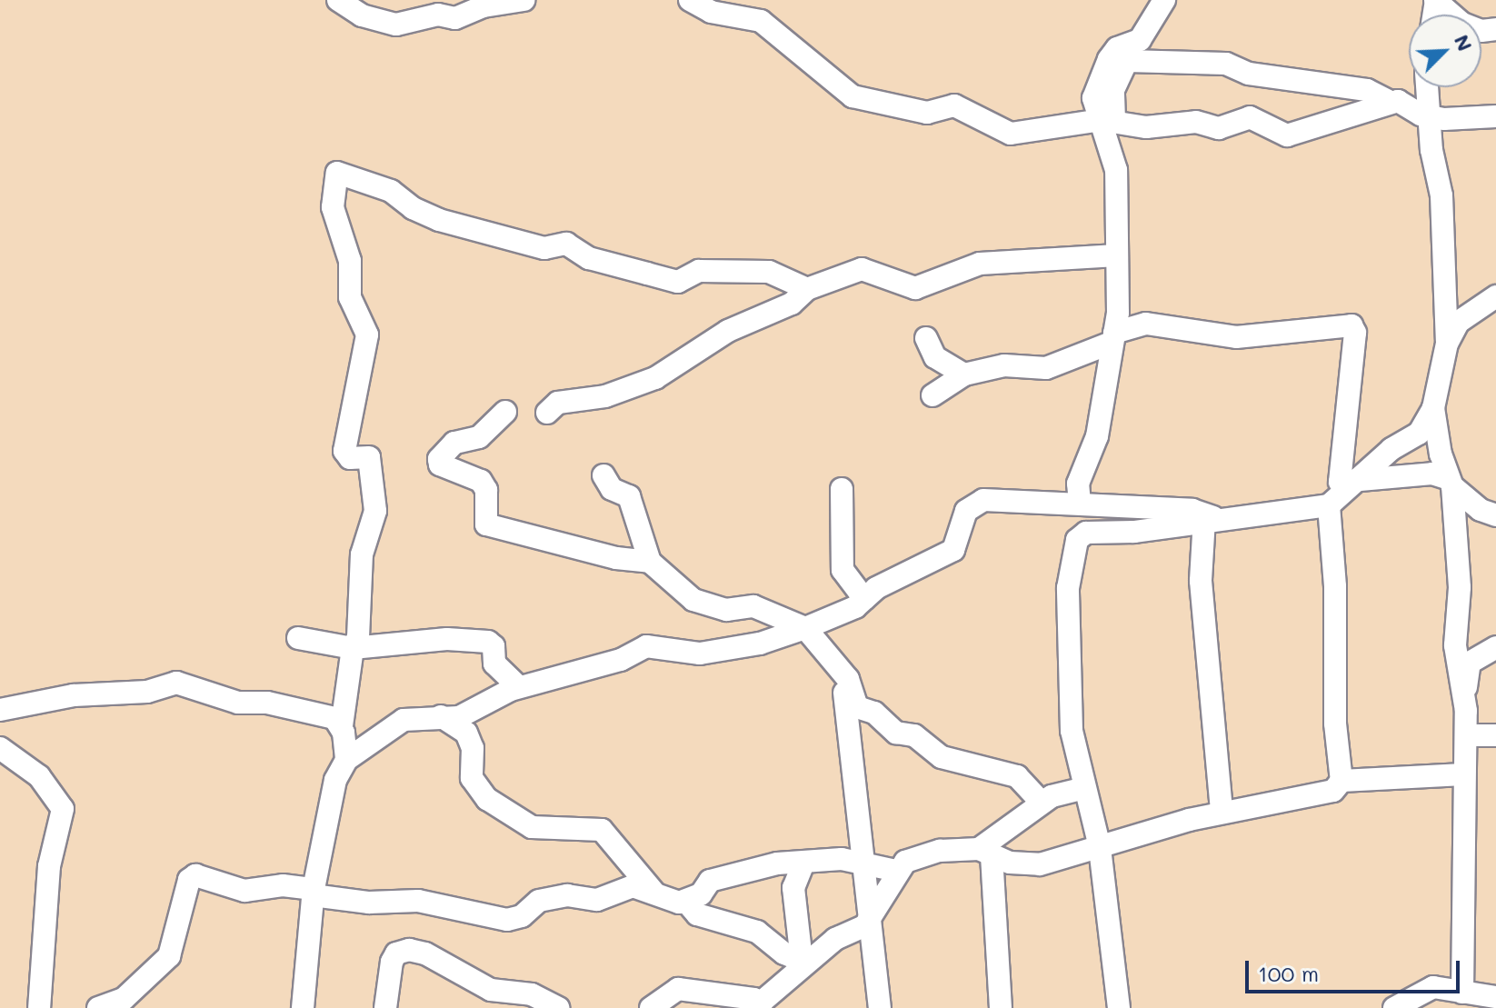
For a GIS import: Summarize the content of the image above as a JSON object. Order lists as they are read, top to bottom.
{
  "scale_bar": "100 m",
  "north": "top right"
}
